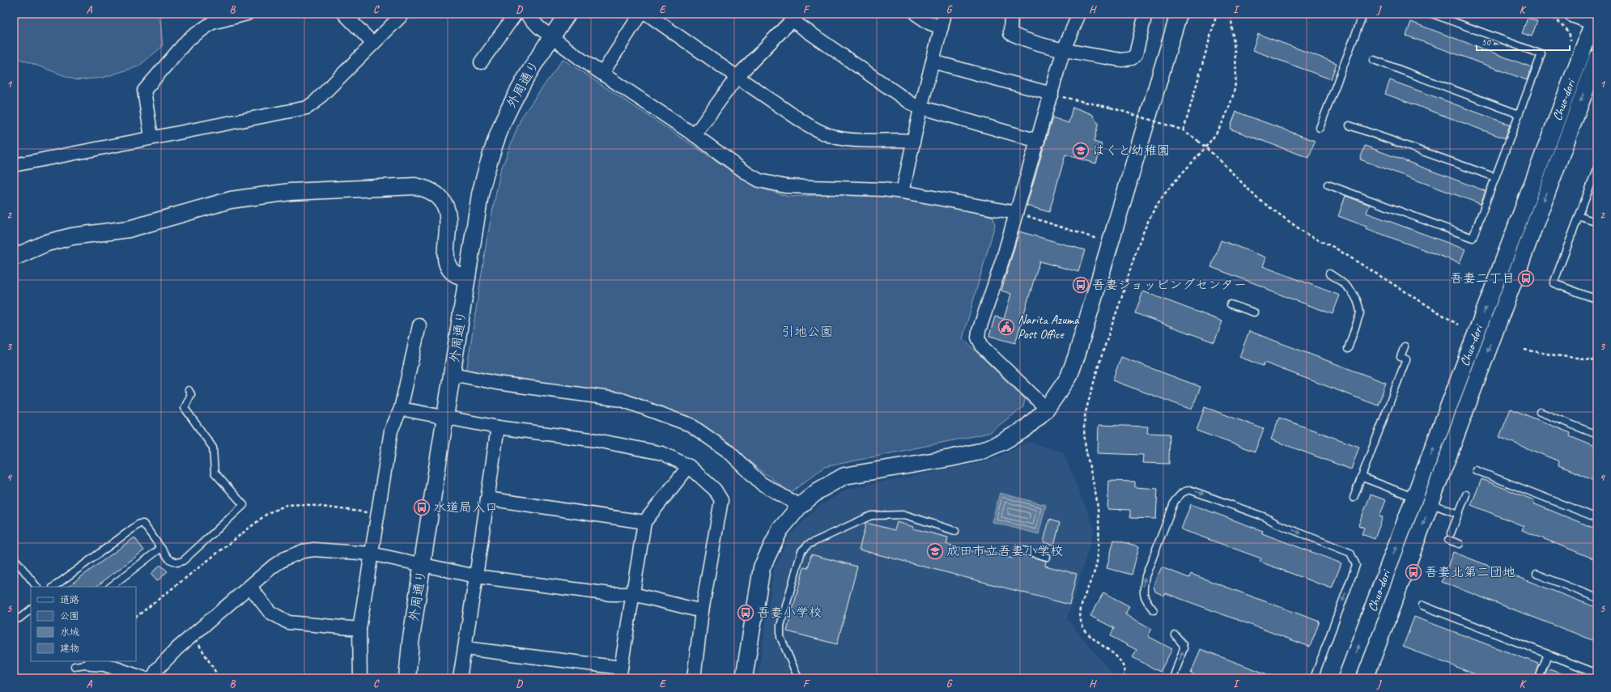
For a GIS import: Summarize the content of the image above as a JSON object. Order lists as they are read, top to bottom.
{
  "streets": {
    "street": ["外周通り", "Chuo-dori"]
  },
  "parks": ["引地公園"],
  "places": {
    "school or university": ["はくと幼稚園", "成田市立吾妻小学校"],
    "bus stop": [
      "吾妻二丁目",
      "吾妻ショッピングセンター",
      "水道局入口",
      "吾妻北第二団地",
      "吾妻小学校"
    ],
    "public building": ["Narita Azuma Post Office"]
  },
  "legend": [
    "道路",
    "公園",
    "水域",
    "建物"
  ],
  "scale_bar": "50 m",
  "grid": {
    "columns": [
      "A",
      "B",
      "C",
      "D",
      "E",
      "F",
      "G",
      "H",
      "I",
      "J",
      "K"
    ],
    "rows": [
      "1",
      "2",
      "3",
      "4",
      "5"
    ]
  }
}
